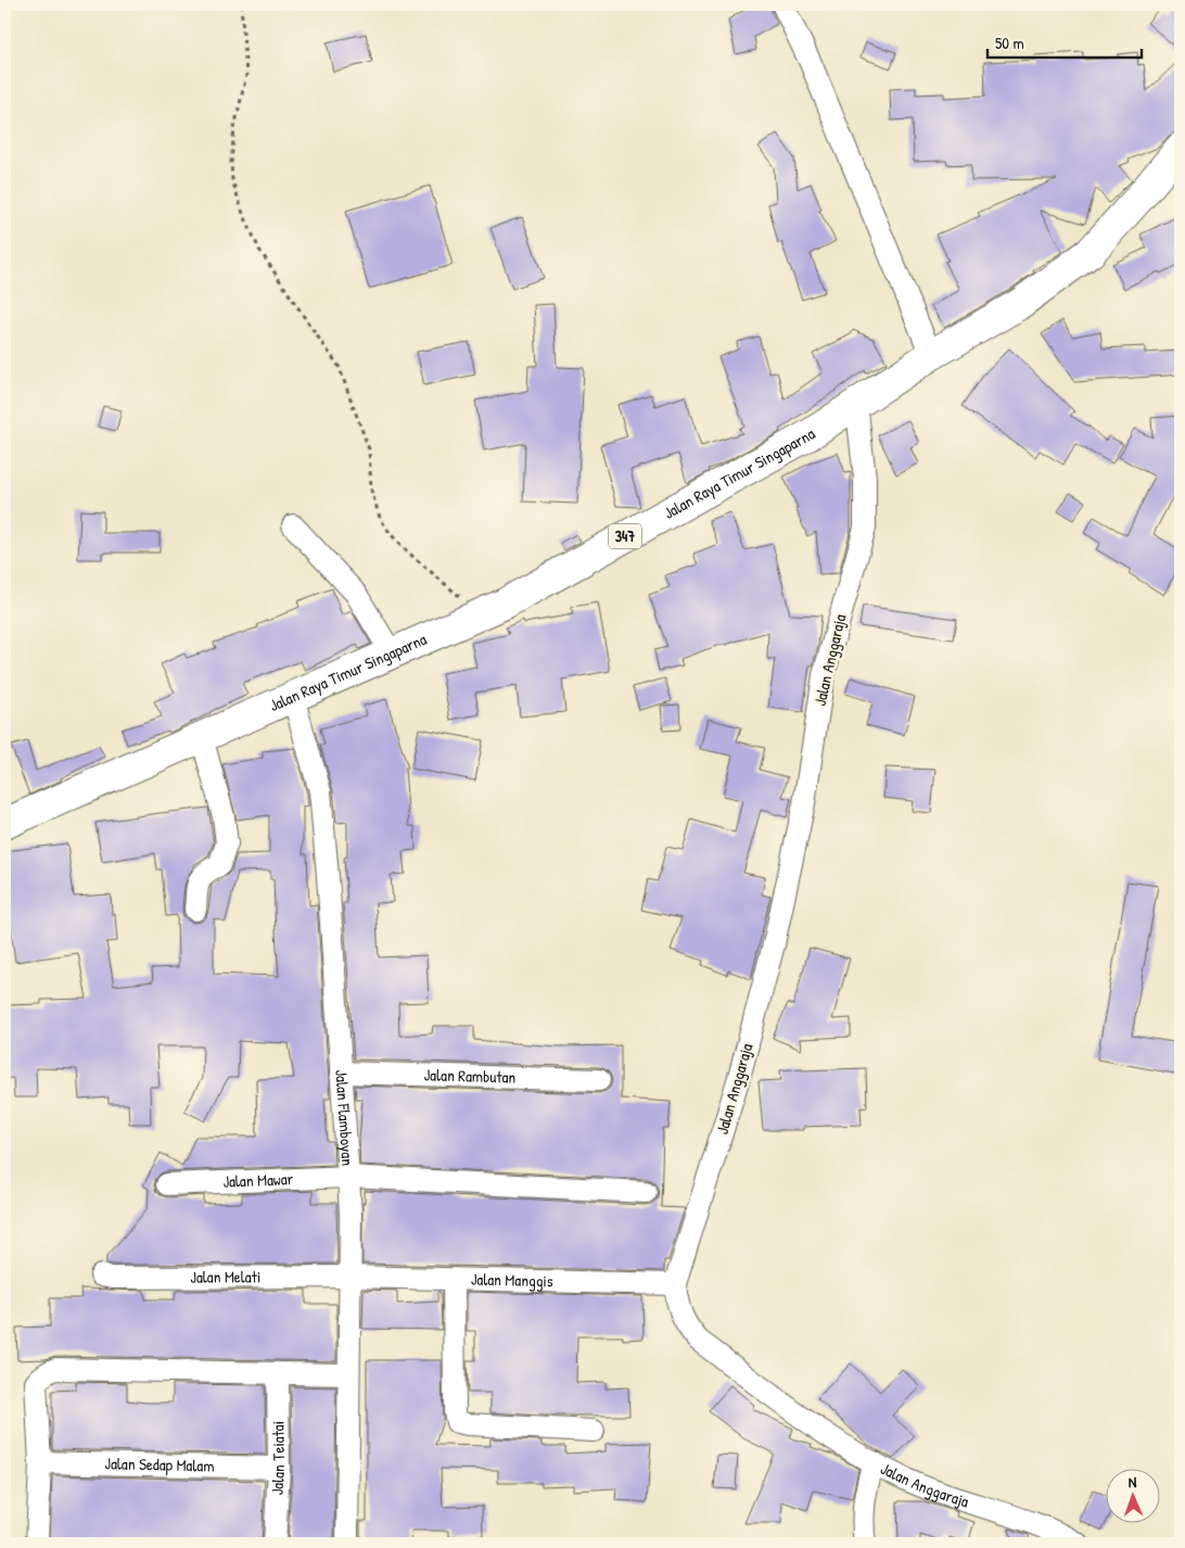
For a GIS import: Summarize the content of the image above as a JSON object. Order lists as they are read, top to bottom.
{
  "streets": {
    "main road": ["Jalan Raya Timur Singaparna", "347"],
    "street": [
      "Jalan Anggaraja",
      "Jalan Rambutan",
      "Jalan Flamboyan",
      "Jalan Mawar",
      "Jalan Melati",
      "Jalan Manggis",
      "Jalan Teiatai",
      "Jalan Sedap Malam"
    ]
  },
  "crossings": [
    ["Jalan Raya Timur Singaparna", "Jalan Anggaraja"],
    ["Jalan Raya Timur Singaparna", "Jalan Flamboyan"],
    ["Jalan Anggaraja", "Jalan Manggis"],
    ["Jalan Rambutan", "Jalan Flamboyan"],
    ["Jalan Flamboyan", "Jalan Mawar"],
    ["Jalan Flamboyan", "Jalan Melati"],
    ["Jalan Flamboyan", "Jalan Manggis"],
    ["Jalan Melati", "Jalan Manggis"],
    ["Jalan Teiatai", "Jalan Sedap Malam"]
  ],
  "scale_bar": "50 m",
  "north": "top"
}
